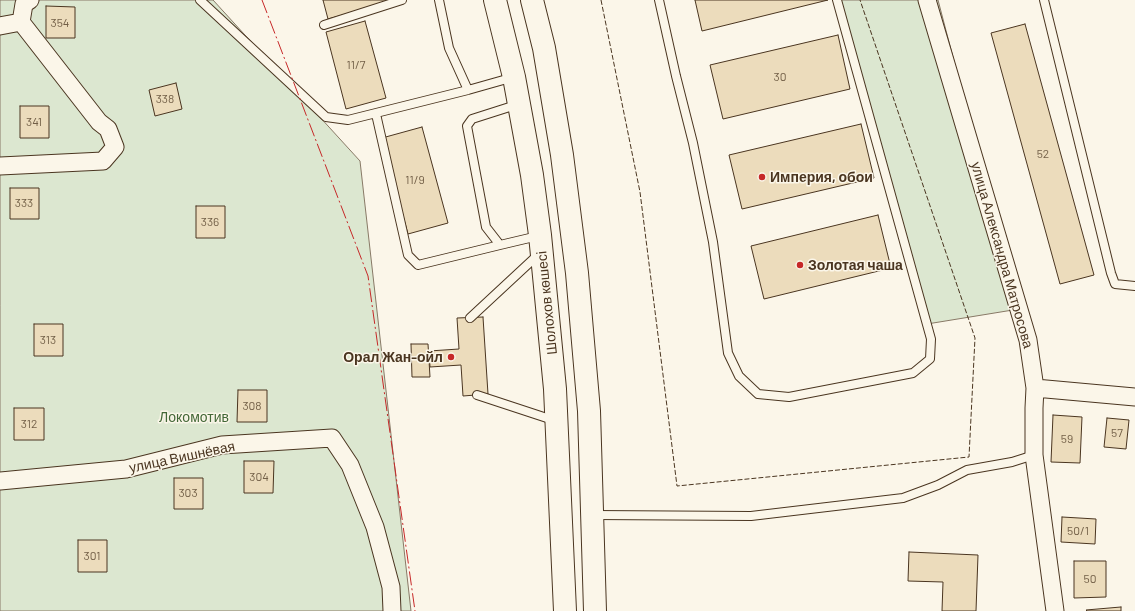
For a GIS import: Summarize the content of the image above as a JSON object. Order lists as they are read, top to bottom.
{
  "streets": {
    "highway": ["Шолохов көшесі"],
    "street": ["улица Александра Матросова", "улица Вишнёвая"]
  },
  "parks": ["Локомотив"],
  "places": ["Империя, обои", "Золотая чаша", "Орал Жан-ойл"],
  "house_numbers": [
    "354",
    "11/7",
    "30",
    "338",
    "341",
    "52",
    "11/9",
    "333",
    "336",
    "313",
    "308",
    "312",
    "57",
    "59",
    "304",
    "303",
    "50/1",
    "301",
    "50"
  ]
}
